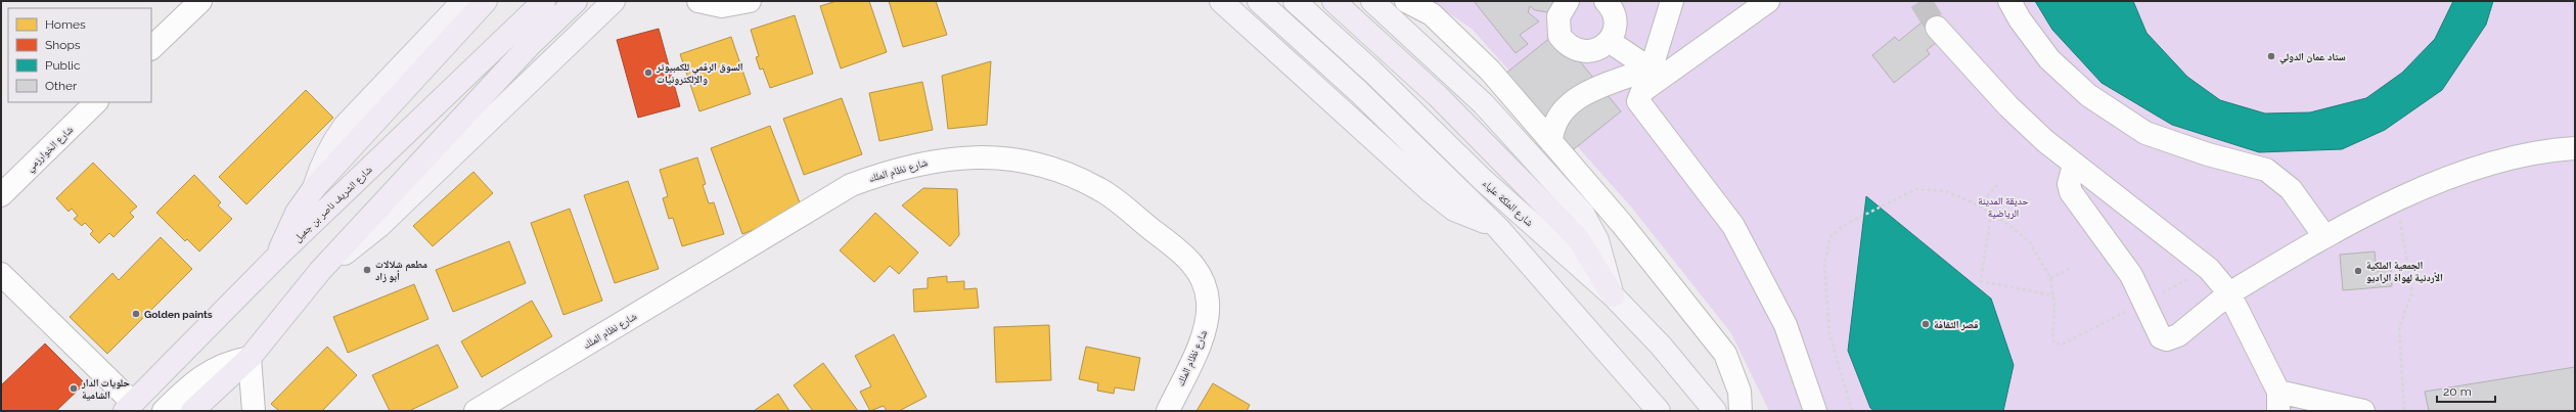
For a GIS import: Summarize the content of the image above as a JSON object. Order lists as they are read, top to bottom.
{
  "streets": {
    "highway": ["شارع الشريف ناصر بن جميل"],
    "main road": ["شارع الملكة علياء"],
    "street": ["شارع الخوارزمي", "شارع نظام الملك"]
  },
  "parks": ["حديقة المدينة الرياضية"],
  "places": [
    "ستاد عمان الدولي",
    "السوق الرقمي للكمبيوتر والإلكترونيات",
    "مطعم شلالات أبو زاد",
    "الجمعية الملكية الأردنية لهواة الراديو",
    "Golden paints",
    "قصر الثقافة",
    "حلويات الدار الشامية"
  ],
  "legend": [
    "Homes",
    "Shops",
    "Public",
    "Other"
  ],
  "scale_bar": "20 m"
}
